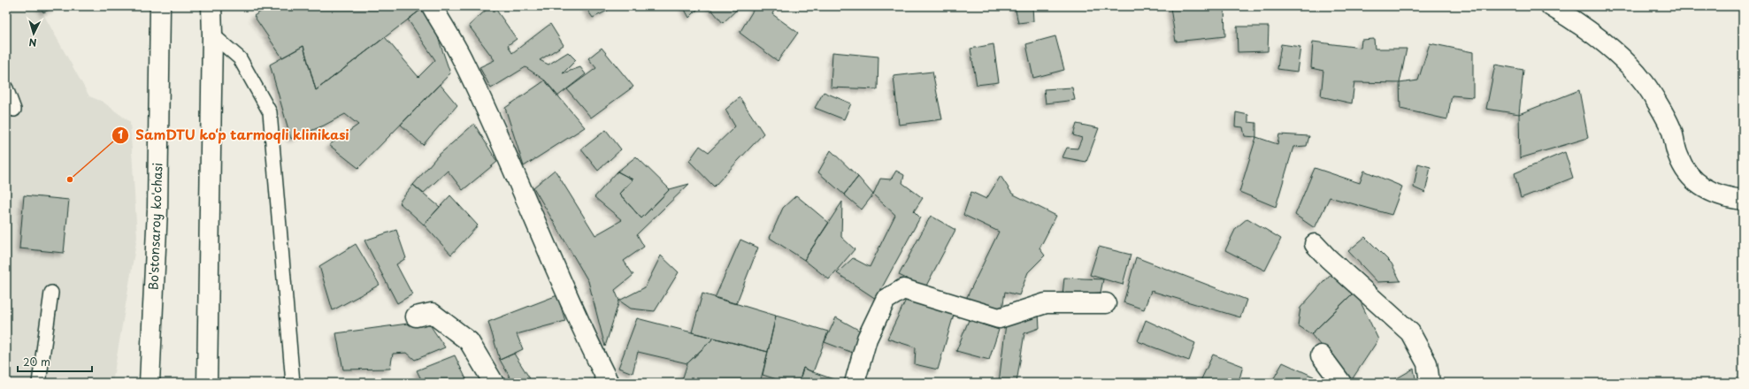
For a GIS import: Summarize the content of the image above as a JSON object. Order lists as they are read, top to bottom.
{
  "streets": {
    "street": ["Bo'stonsaroy ko'chasi"]
  },
  "places": ["SamDTU ko‘p tarmoqli klinikasi"],
  "scale_bar": "20 m",
  "north": "bottom"
}
